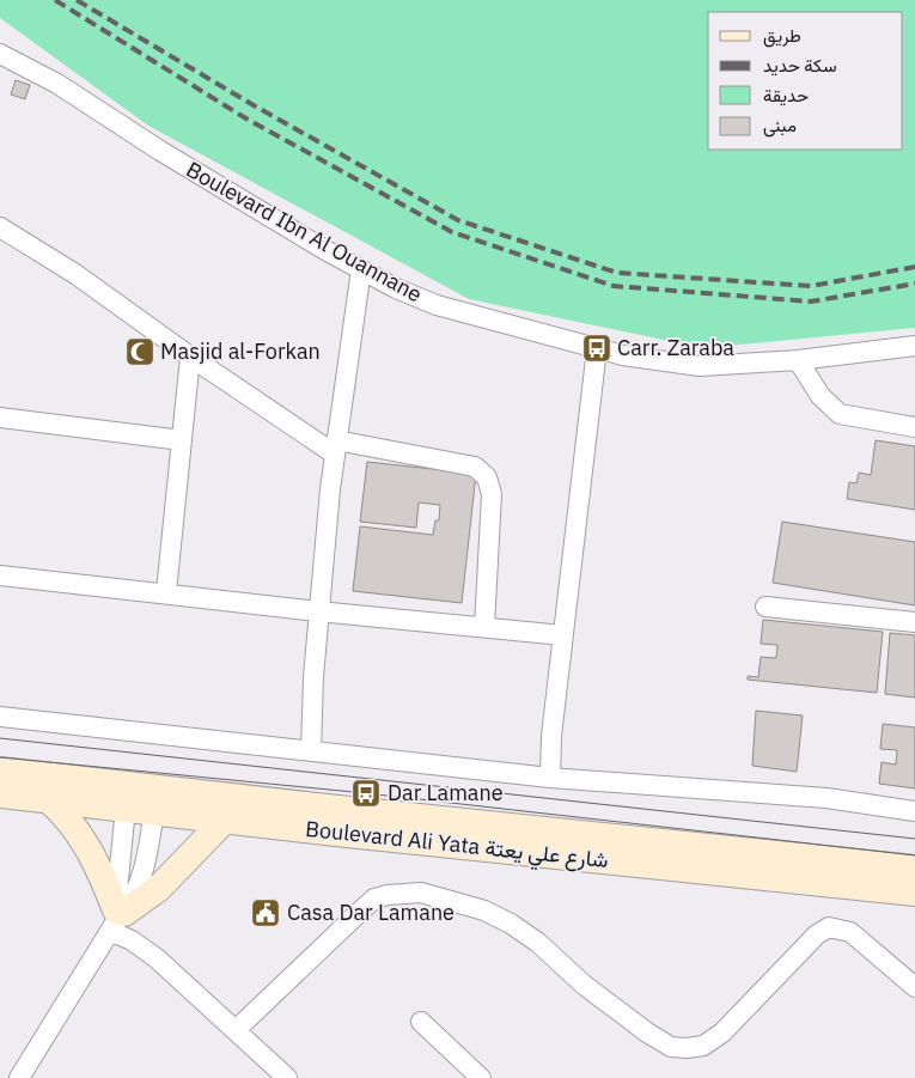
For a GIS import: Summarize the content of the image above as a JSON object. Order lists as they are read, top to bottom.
{
  "streets": {
    "main road": ["Boulevard Ali Yata شارع علي يعتة"],
    "street": ["Boulevard Ibn Al Ouannane"]
  },
  "places": {
    "bus stop": ["Carr. Zaraba", "Dar Lamane"],
    "mosque": ["Masjid al-Forkan"],
    "public building": ["Casa Dar Lamane"]
  },
  "legend": [
    "طريق",
    "سكة حديد",
    "حديقة",
    "مبنى"
  ]
}
